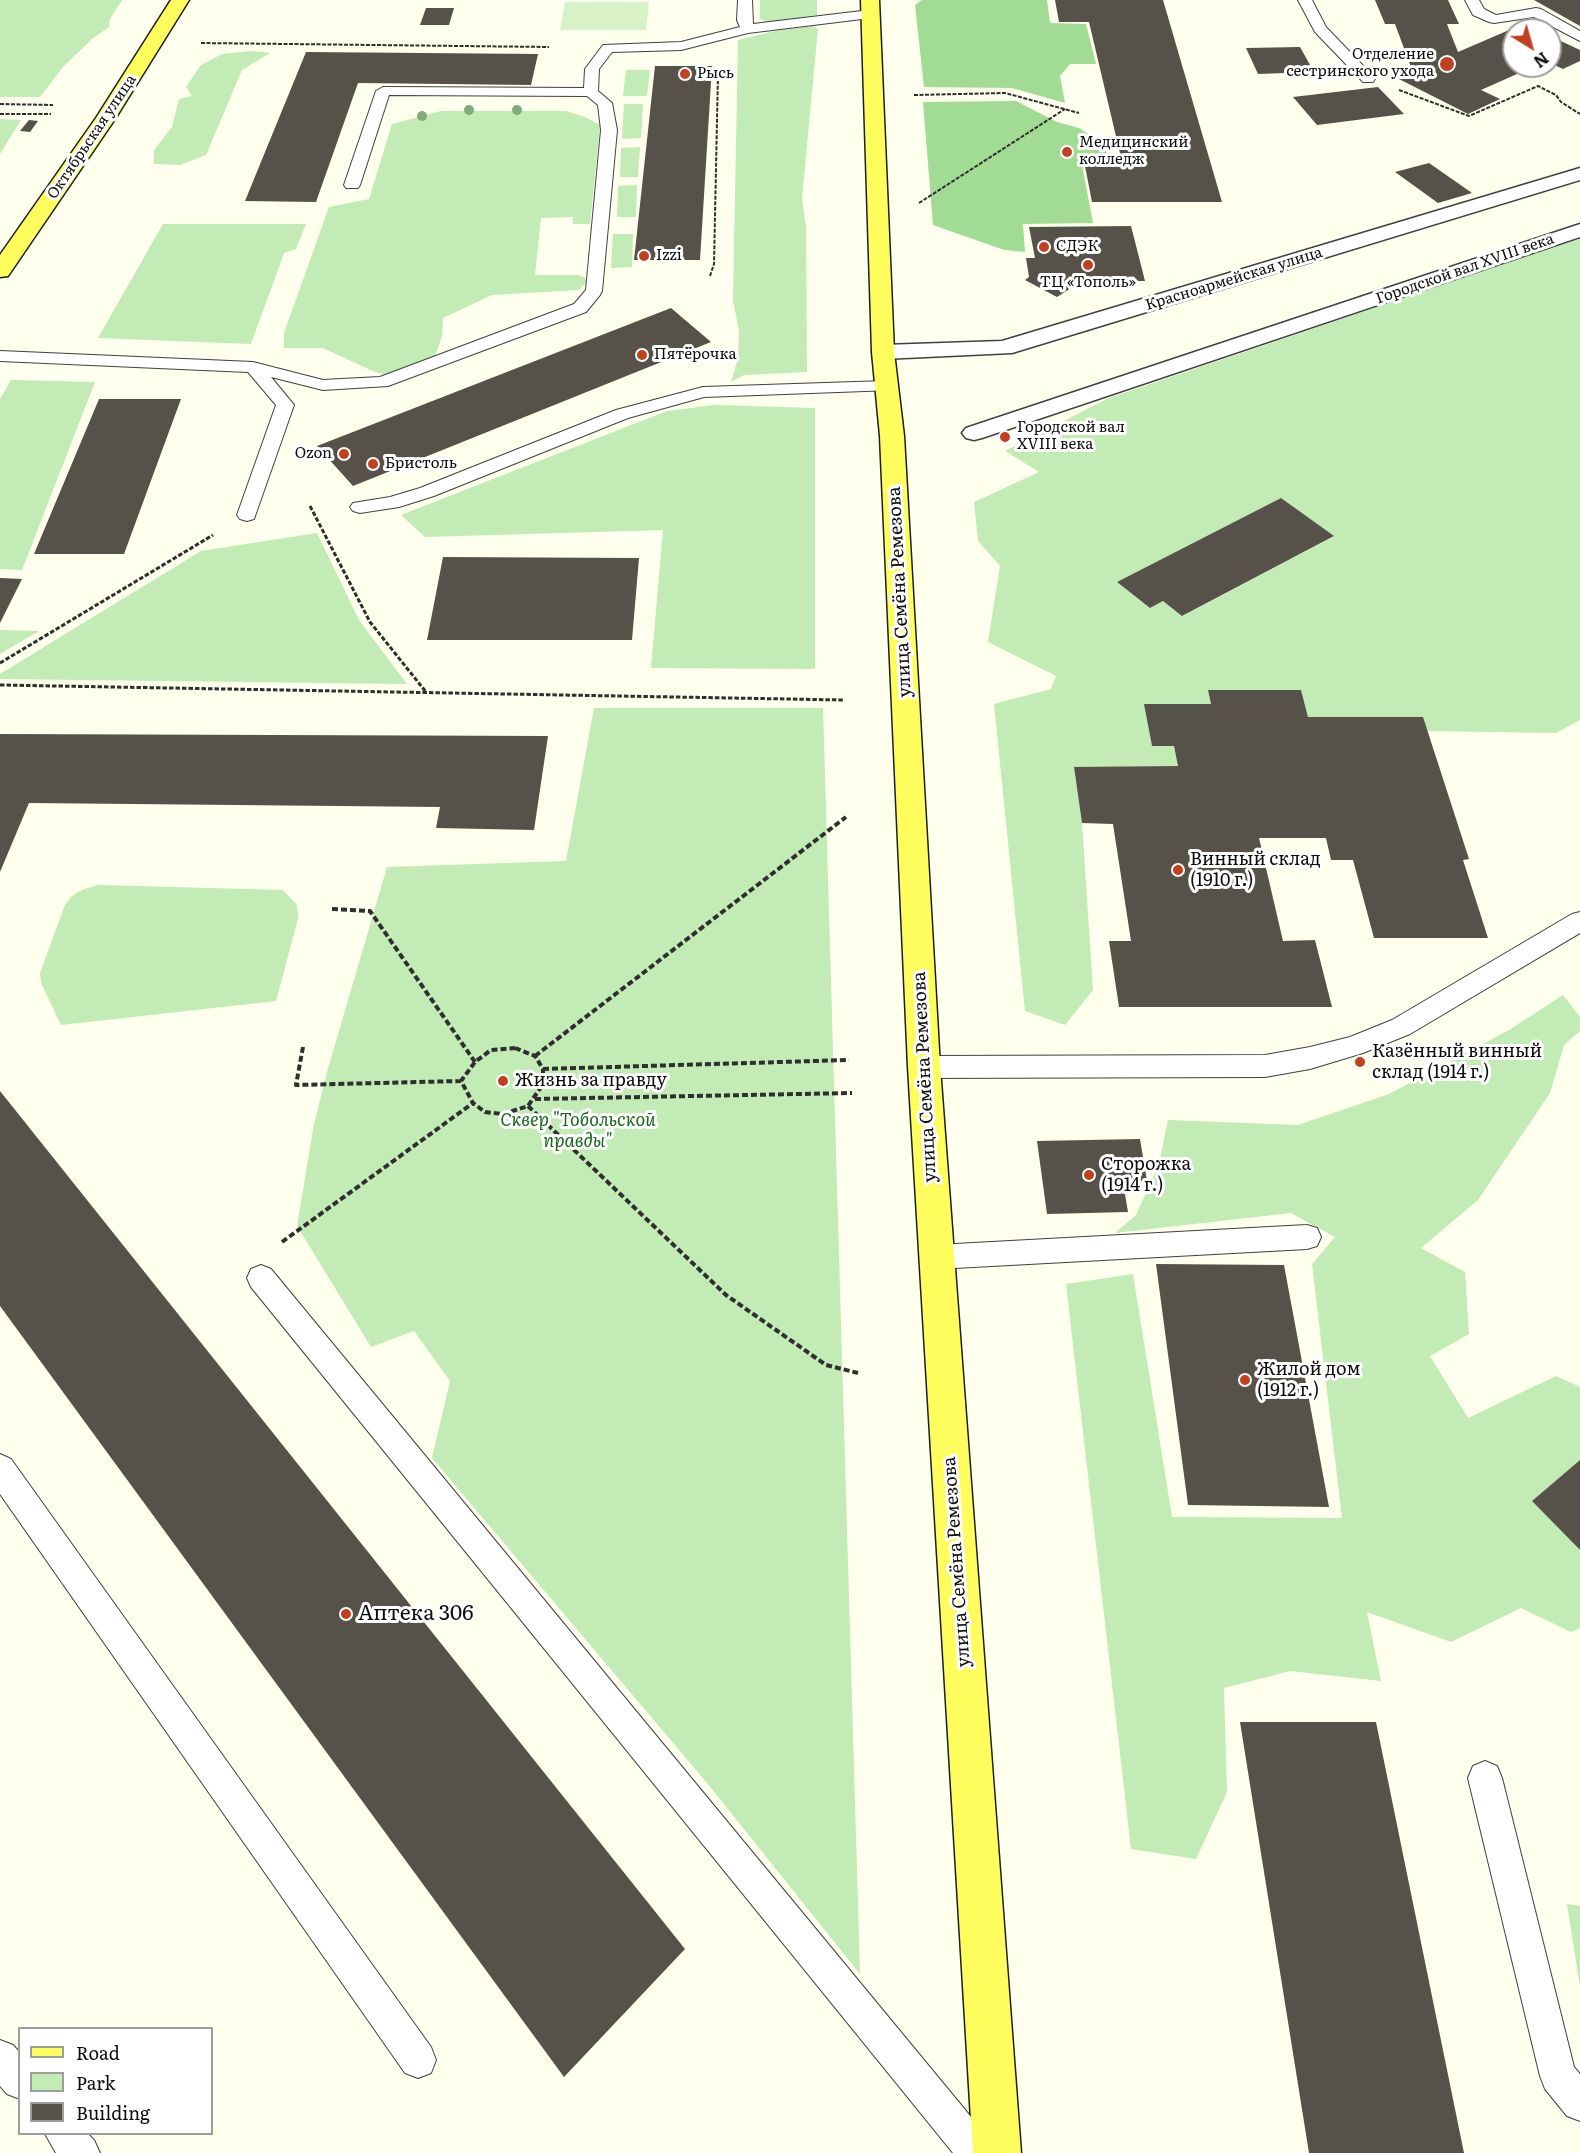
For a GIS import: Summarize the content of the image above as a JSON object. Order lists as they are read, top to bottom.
{
  "streets": {
    "main road": ["Октябрьская улица", "улица Семёна Ремезова"],
    "street": ["Городской вал XVIII века", "Красноармейская улица"]
  },
  "crossings": [
    ["Красноармейская улица", "улица Семёна Ремезова"]
  ],
  "parks": ["Сквер \"Тобольской правды\""],
  "places": [
    "Отделение сестринского ухода",
    "Рысь",
    "Медицинский колледж",
    "СДЭК",
    "Izzi",
    "ТЦ «Тополь»",
    "Пятёрочка",
    "Городской вал XVIII века",
    "Ozon",
    "Бристоль",
    "Винный склад (1910 г.)",
    "Казённый винный склад (1914 г.)",
    "Жизнь за правду",
    "Сторожка (1914 г.)",
    "Жилой дом (1912 г.)",
    "Аптека 306"
  ],
  "legend": ["Road", "Park", "Building"],
  "north": "bottom right"
}
